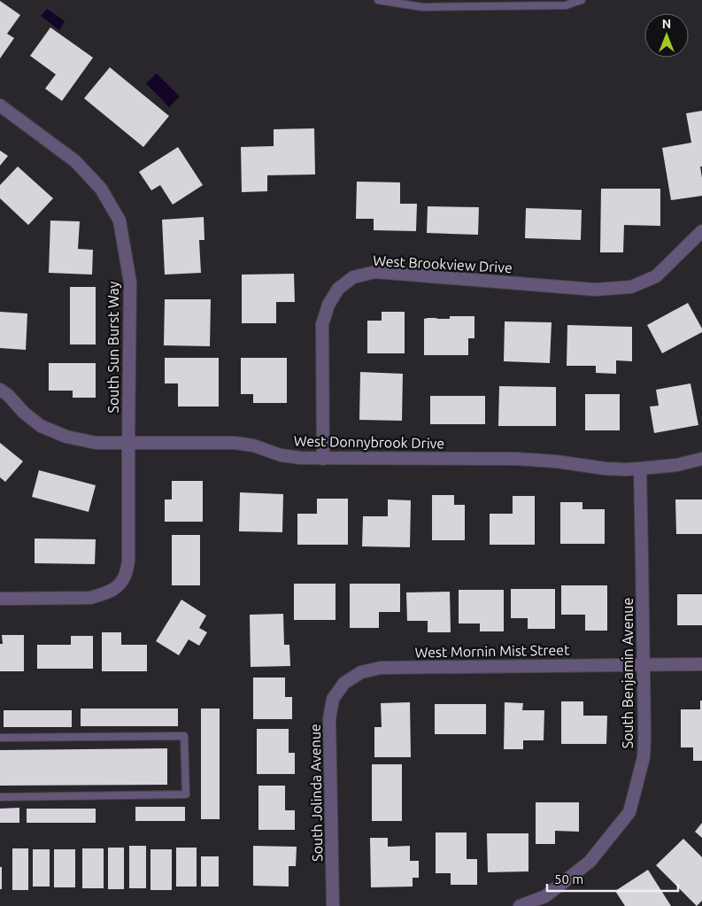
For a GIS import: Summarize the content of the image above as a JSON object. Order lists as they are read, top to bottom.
{
  "streets": {
    "street": [
      "West Brookview Drive",
      "South Sun Burst Way",
      "West Donnybrook Drive",
      "West Mornin Mist Street",
      "South Benjamin Avenue",
      "South Jolinda Avenue"
    ]
  },
  "crossings": [
    ["West Brookview Drive", "West Donnybrook Drive"],
    ["South Sun Burst Way", "West Donnybrook Drive"],
    ["West Donnybrook Drive", "South Benjamin Avenue"],
    ["West Mornin Mist Street", "South Benjamin Avenue"],
    ["West Mornin Mist Street", "South Jolinda Avenue"]
  ],
  "scale_bar": "50 m",
  "north": "top"
}
